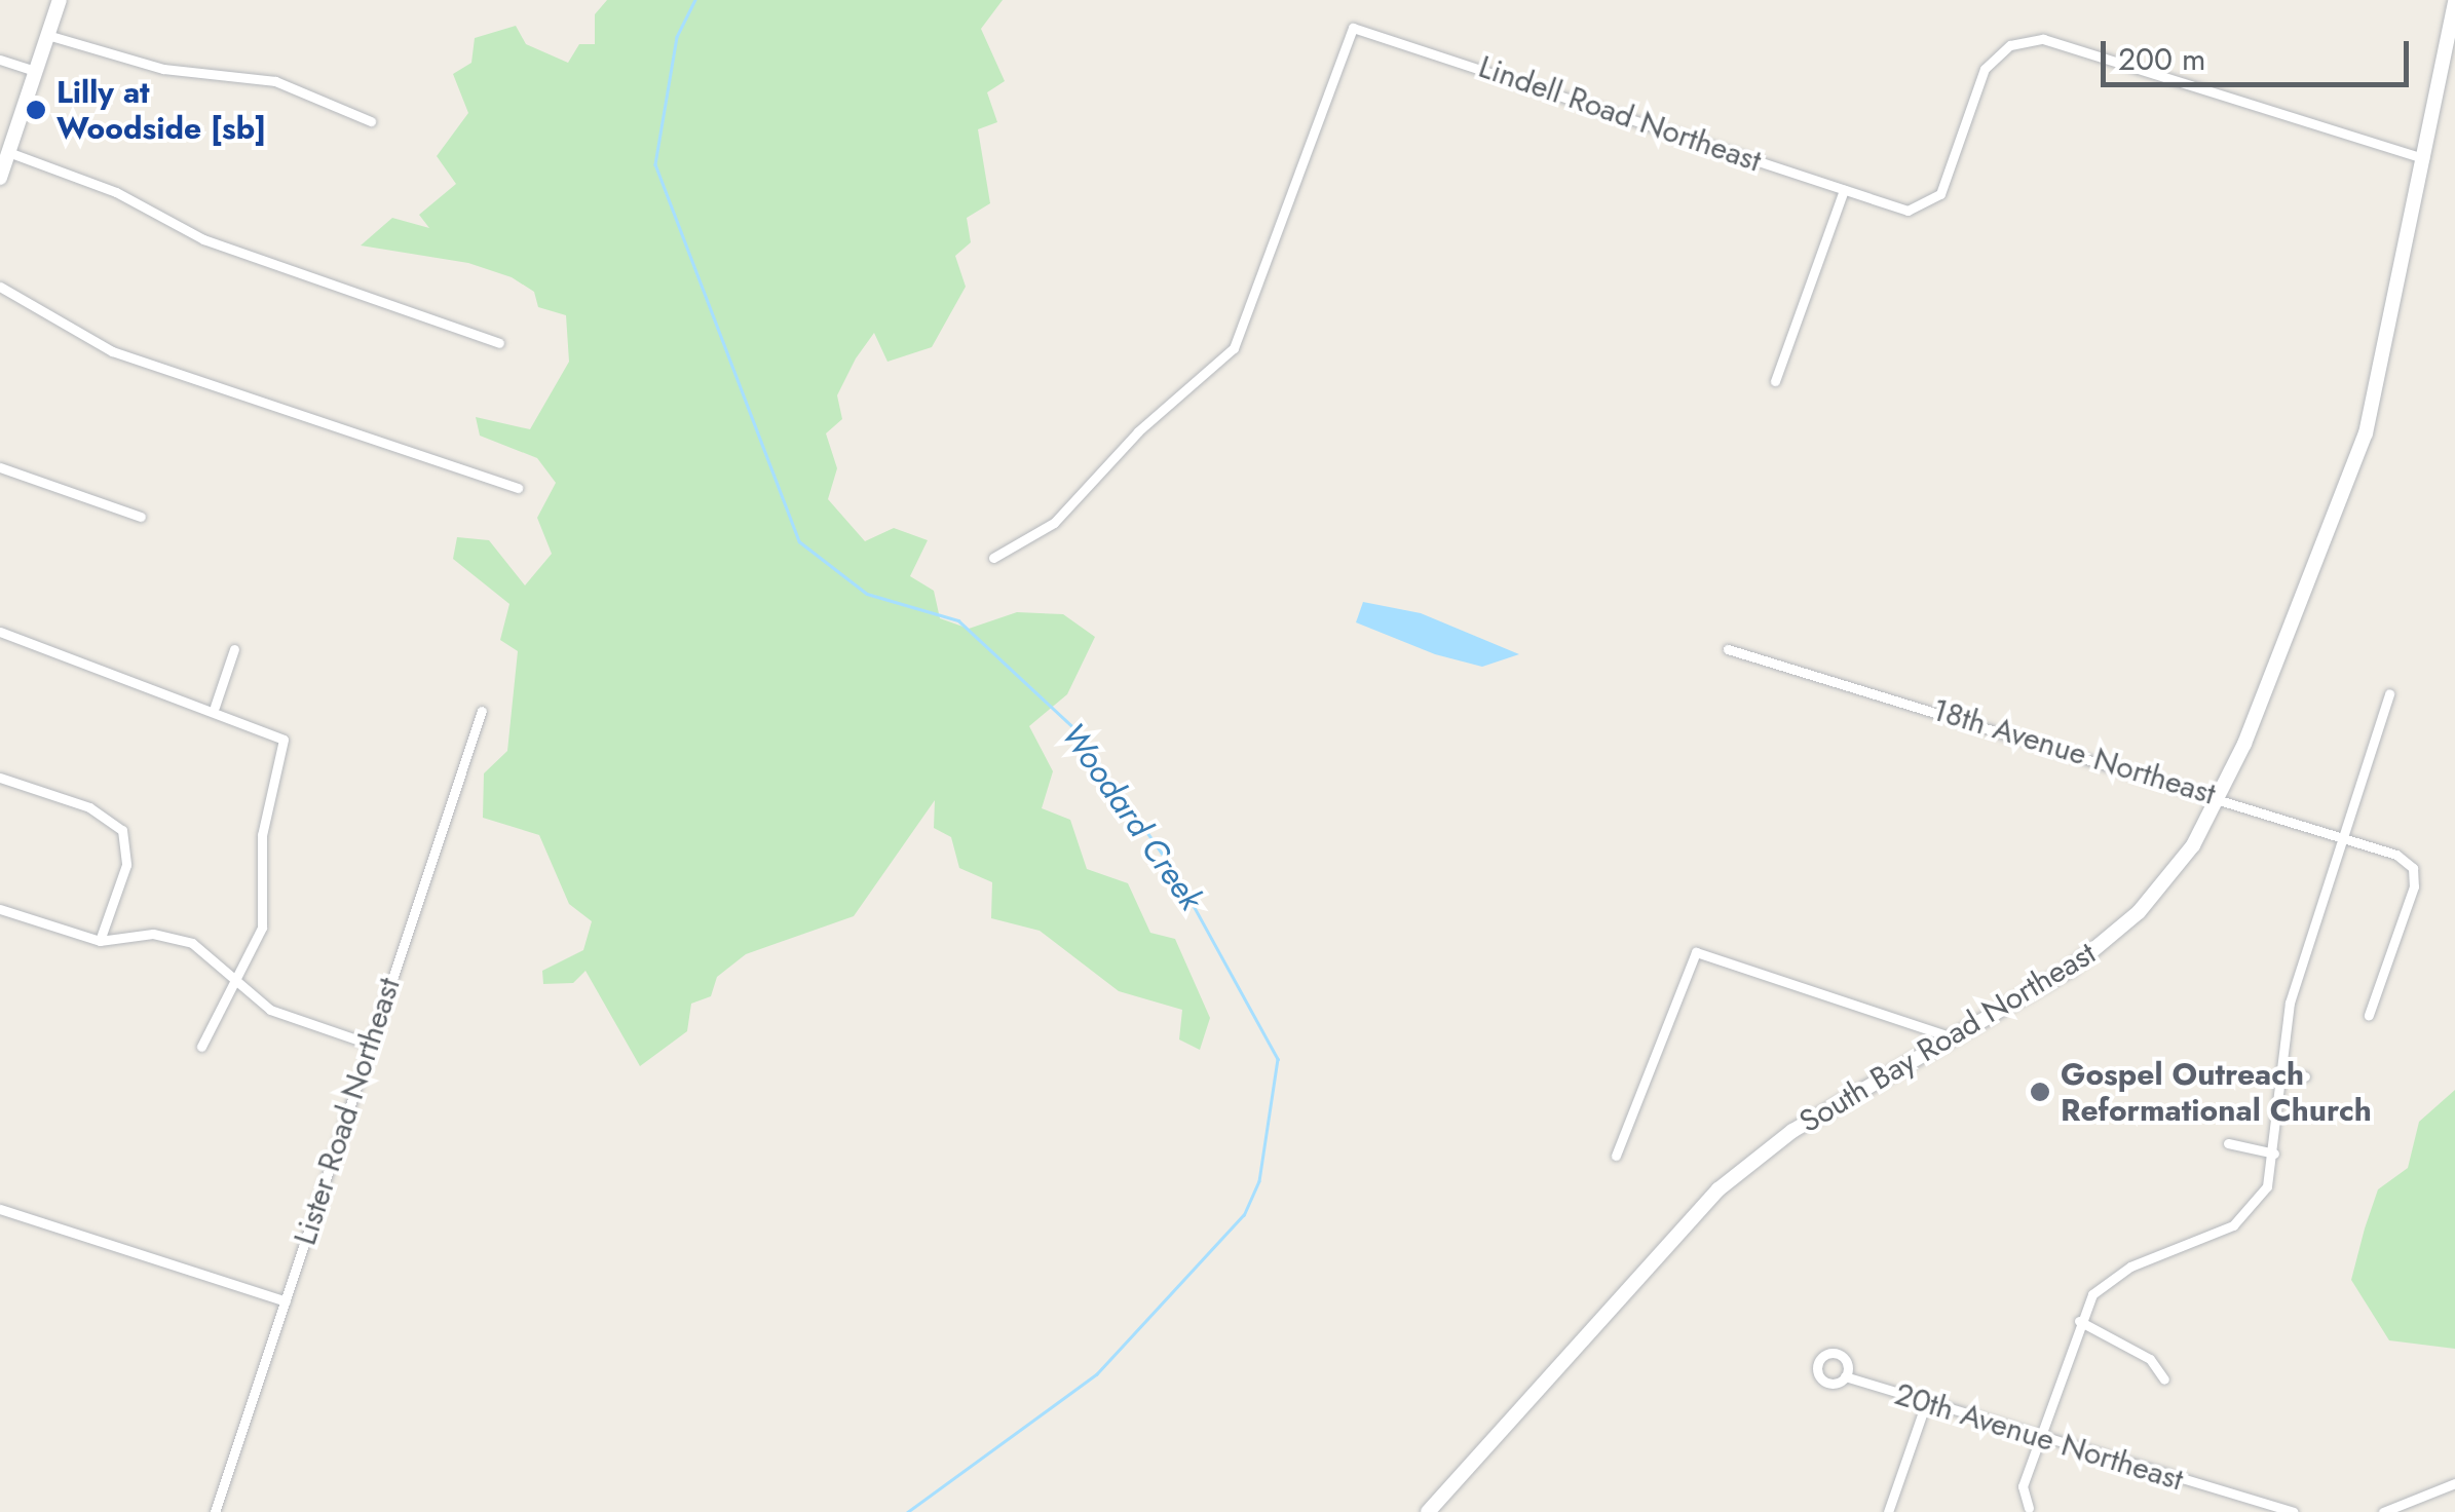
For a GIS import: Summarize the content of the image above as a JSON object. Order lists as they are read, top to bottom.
{
  "streets": {
    "street": [
      "Lindell Road Northeast",
      "18th Avenue Northeast",
      "South Bay Road Northeast",
      "Lister Road Northeast",
      "20th Avenue Northeast"
    ]
  },
  "crossings": [
    ["Lindell Road Northeast", "South Bay Road Northeast"],
    ["18th Avenue Northeast", "South Bay Road Northeast"]
  ],
  "water": ["Woodard Creek"],
  "places": ["Lilly at Woodside [sb]", "Gospel Outreach Reformational Church"],
  "scale_bar": "200 m"
}
